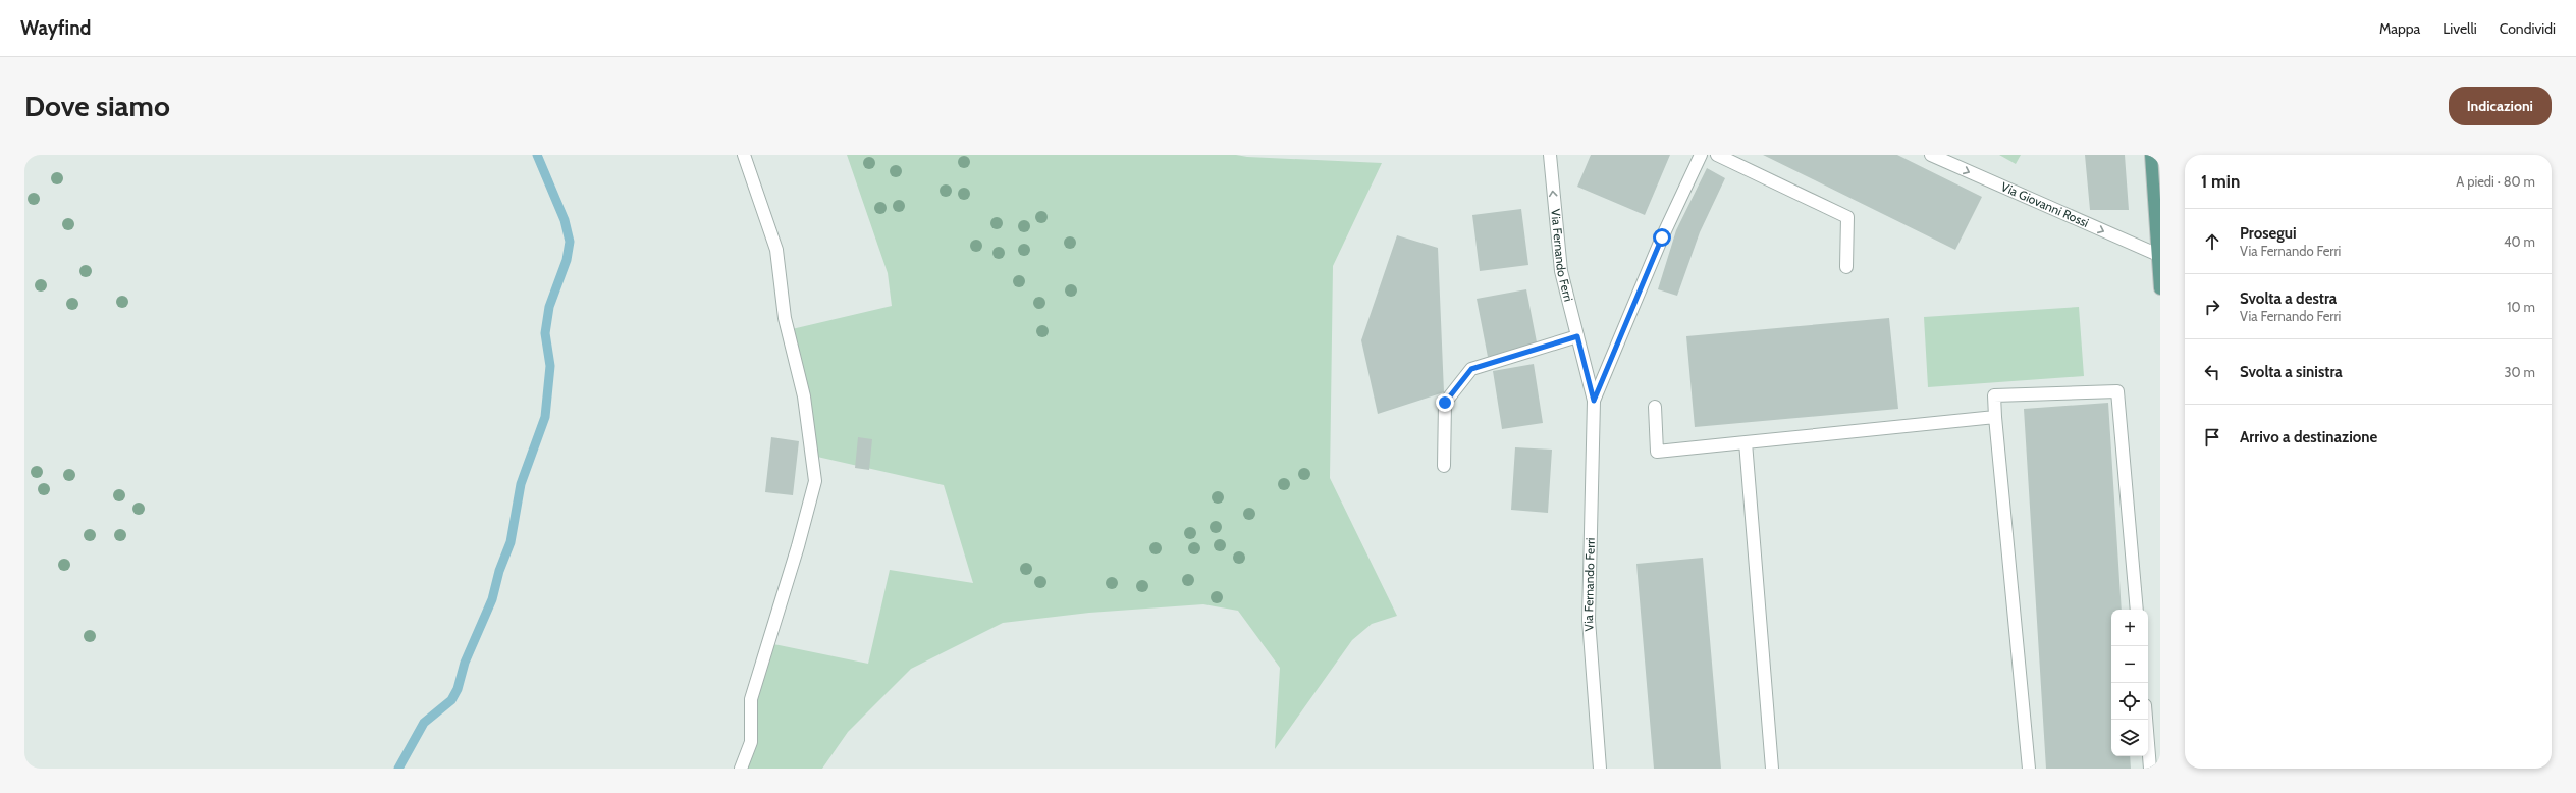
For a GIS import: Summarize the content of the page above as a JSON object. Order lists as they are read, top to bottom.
{
  "streets": {
    "street": ["Via Giovanni Rossi", "Via Fernando Ferri"]
  },
  "one_way": ["Via Giovanni Rossi"],
  "page": {
    "header": "Wayfind",
    "nav": ["Mappa", "Livelli", "Condividi"],
    "buttons": "Indicazioni",
    "title": "Dove siamo",
    "heading": ["1 min", "A piedi · 80 m"],
    "list": [
      ["Prosegui", "Via Fernando Ferri", "40 m"],
      ["Svolta a destra", "Via Fernando Ferri", "10 m"],
      ["Svolta a sinistra", "30 m"],
      "Arrivo a destinazione"
    ],
    "map_buttons": ["+", "−"]
  }
}
